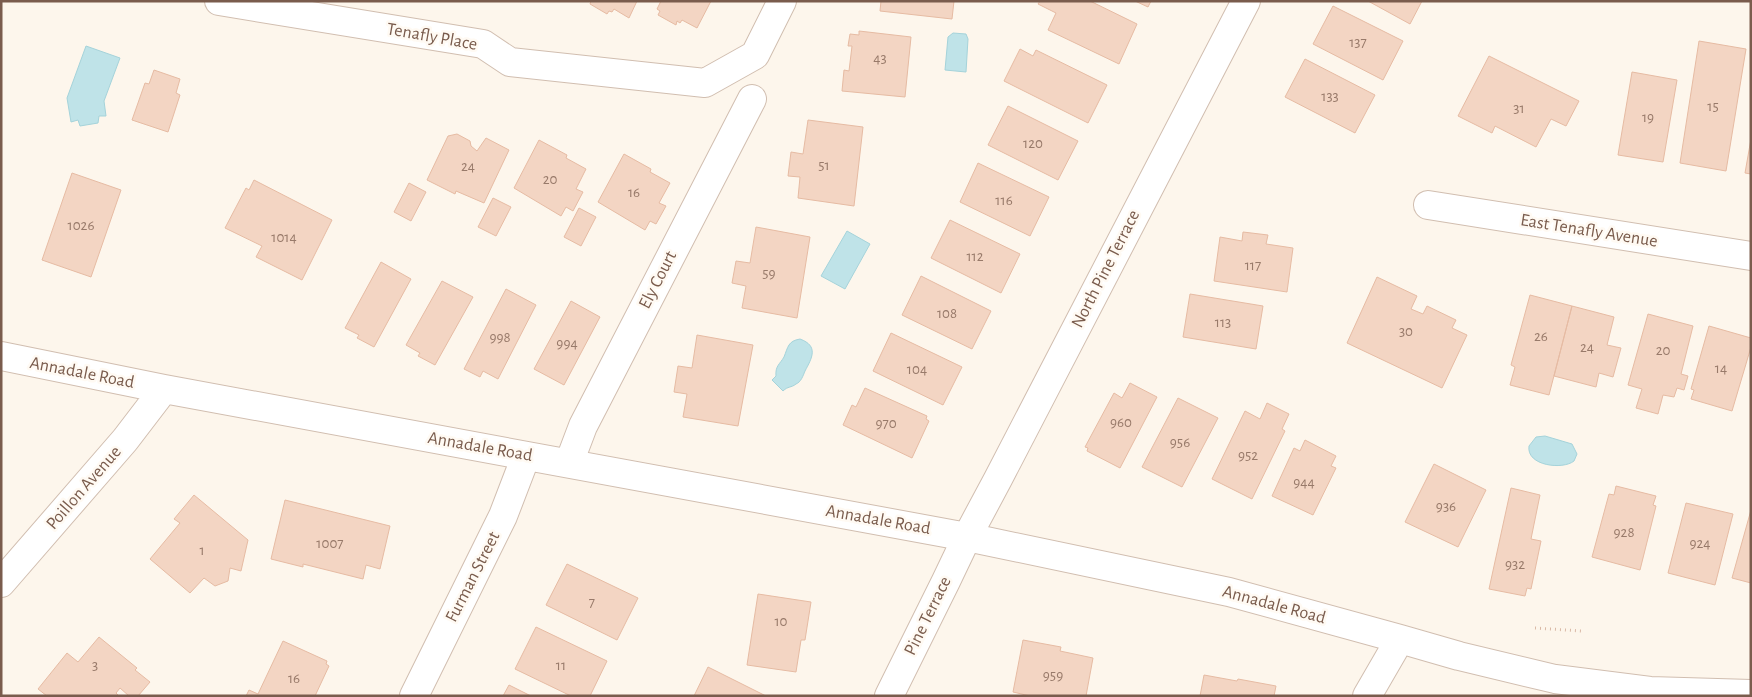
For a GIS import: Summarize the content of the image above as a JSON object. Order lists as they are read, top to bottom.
{
  "streets": {
    "street": [
      "Tenafly Place",
      "East Tenafly Avenue",
      "North Pine Terrace",
      "Ely Court",
      "Annadale Road",
      "Poillon Avenue",
      "Furman Street",
      "Pine Terrace"
    ]
  },
  "crossings": [
    ["North Pine Terrace", "Annadale Road"],
    ["North Pine Terrace", "Pine Terrace"],
    ["Ely Court", "Annadale Road"],
    ["Annadale Road", "Poillon Avenue"],
    ["Annadale Road", "Furman Street"],
    ["Annadale Road", "Pine Terrace"]
  ],
  "house_numbers": [
    "137",
    "43",
    "133",
    "15",
    "31",
    "19",
    "120",
    "51",
    "24",
    "20",
    "16",
    "116",
    "1026",
    "1014",
    "112",
    "117",
    "59",
    "108",
    "113",
    "30",
    "26",
    "998",
    "994",
    "24",
    "20",
    "14",
    "104",
    "960",
    "970",
    "956",
    "952",
    "944",
    "936",
    "928",
    "1007",
    "924",
    "1",
    "932",
    "7",
    "10",
    "3",
    "11",
    "959",
    "16"
  ]
}
